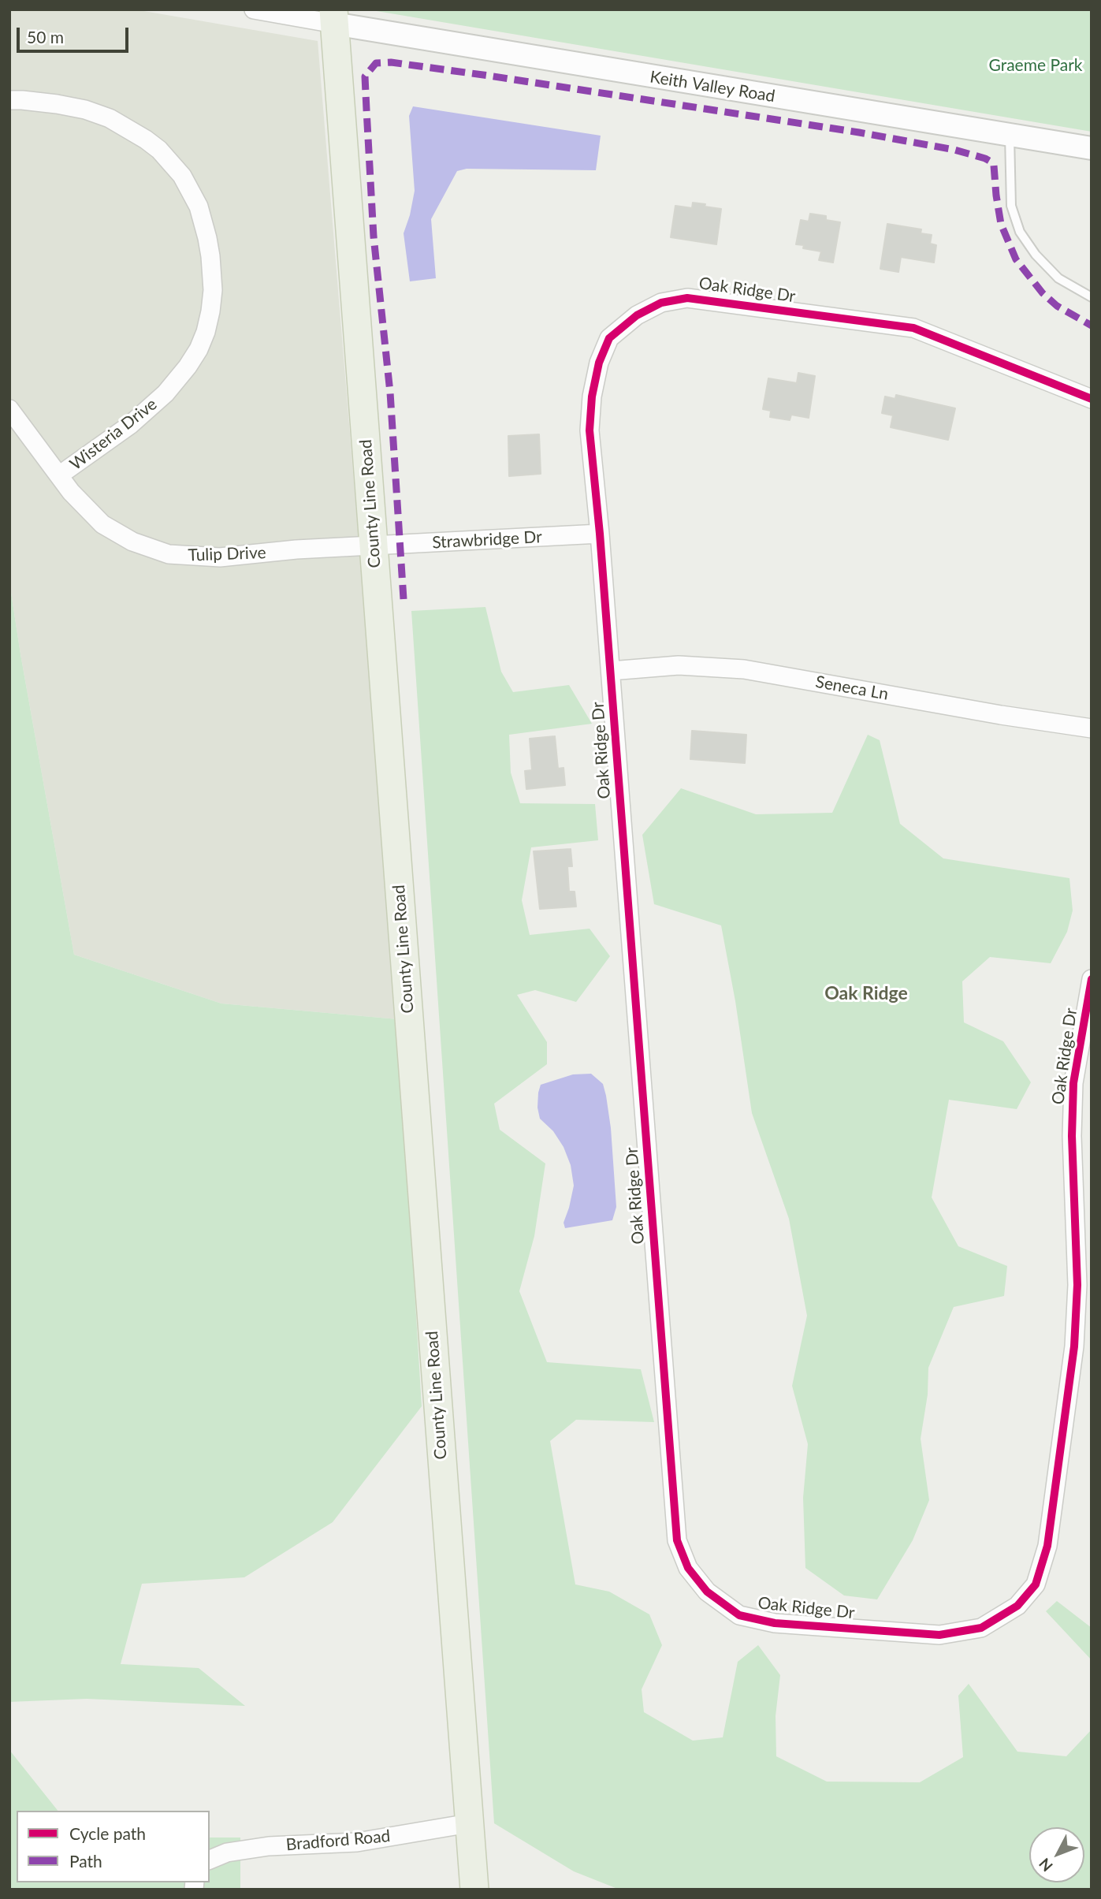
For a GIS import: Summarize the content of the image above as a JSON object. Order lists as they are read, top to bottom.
{
  "streets": {
    "main road": ["County Line Road"],
    "street": [
      "Keith Valley Road",
      "Oak Ridge Dr",
      "Wisteria Drive",
      "Strawbridge Dr",
      "Tulip Drive",
      "Seneca Ln",
      "Bradford Road"
    ]
  },
  "crossings": [
    ["Keith Valley Road", "County Line Road"],
    ["Oak Ridge Dr", "Strawbridge Dr"],
    ["Oak Ridge Dr", "Seneca Ln"],
    ["Wisteria Drive", "Tulip Drive"],
    ["County Line Road", "Strawbridge Dr"],
    ["County Line Road", "Tulip Drive"],
    ["County Line Road", "Bradford Road"],
    ["Strawbridge Dr", "Tulip Drive"]
  ],
  "districts": ["Oak Ridge"],
  "parks": ["Graeme Park"],
  "legend": ["Cycle path", "Path"],
  "scale_bar": "50 m",
  "north": "bottom left"
}
